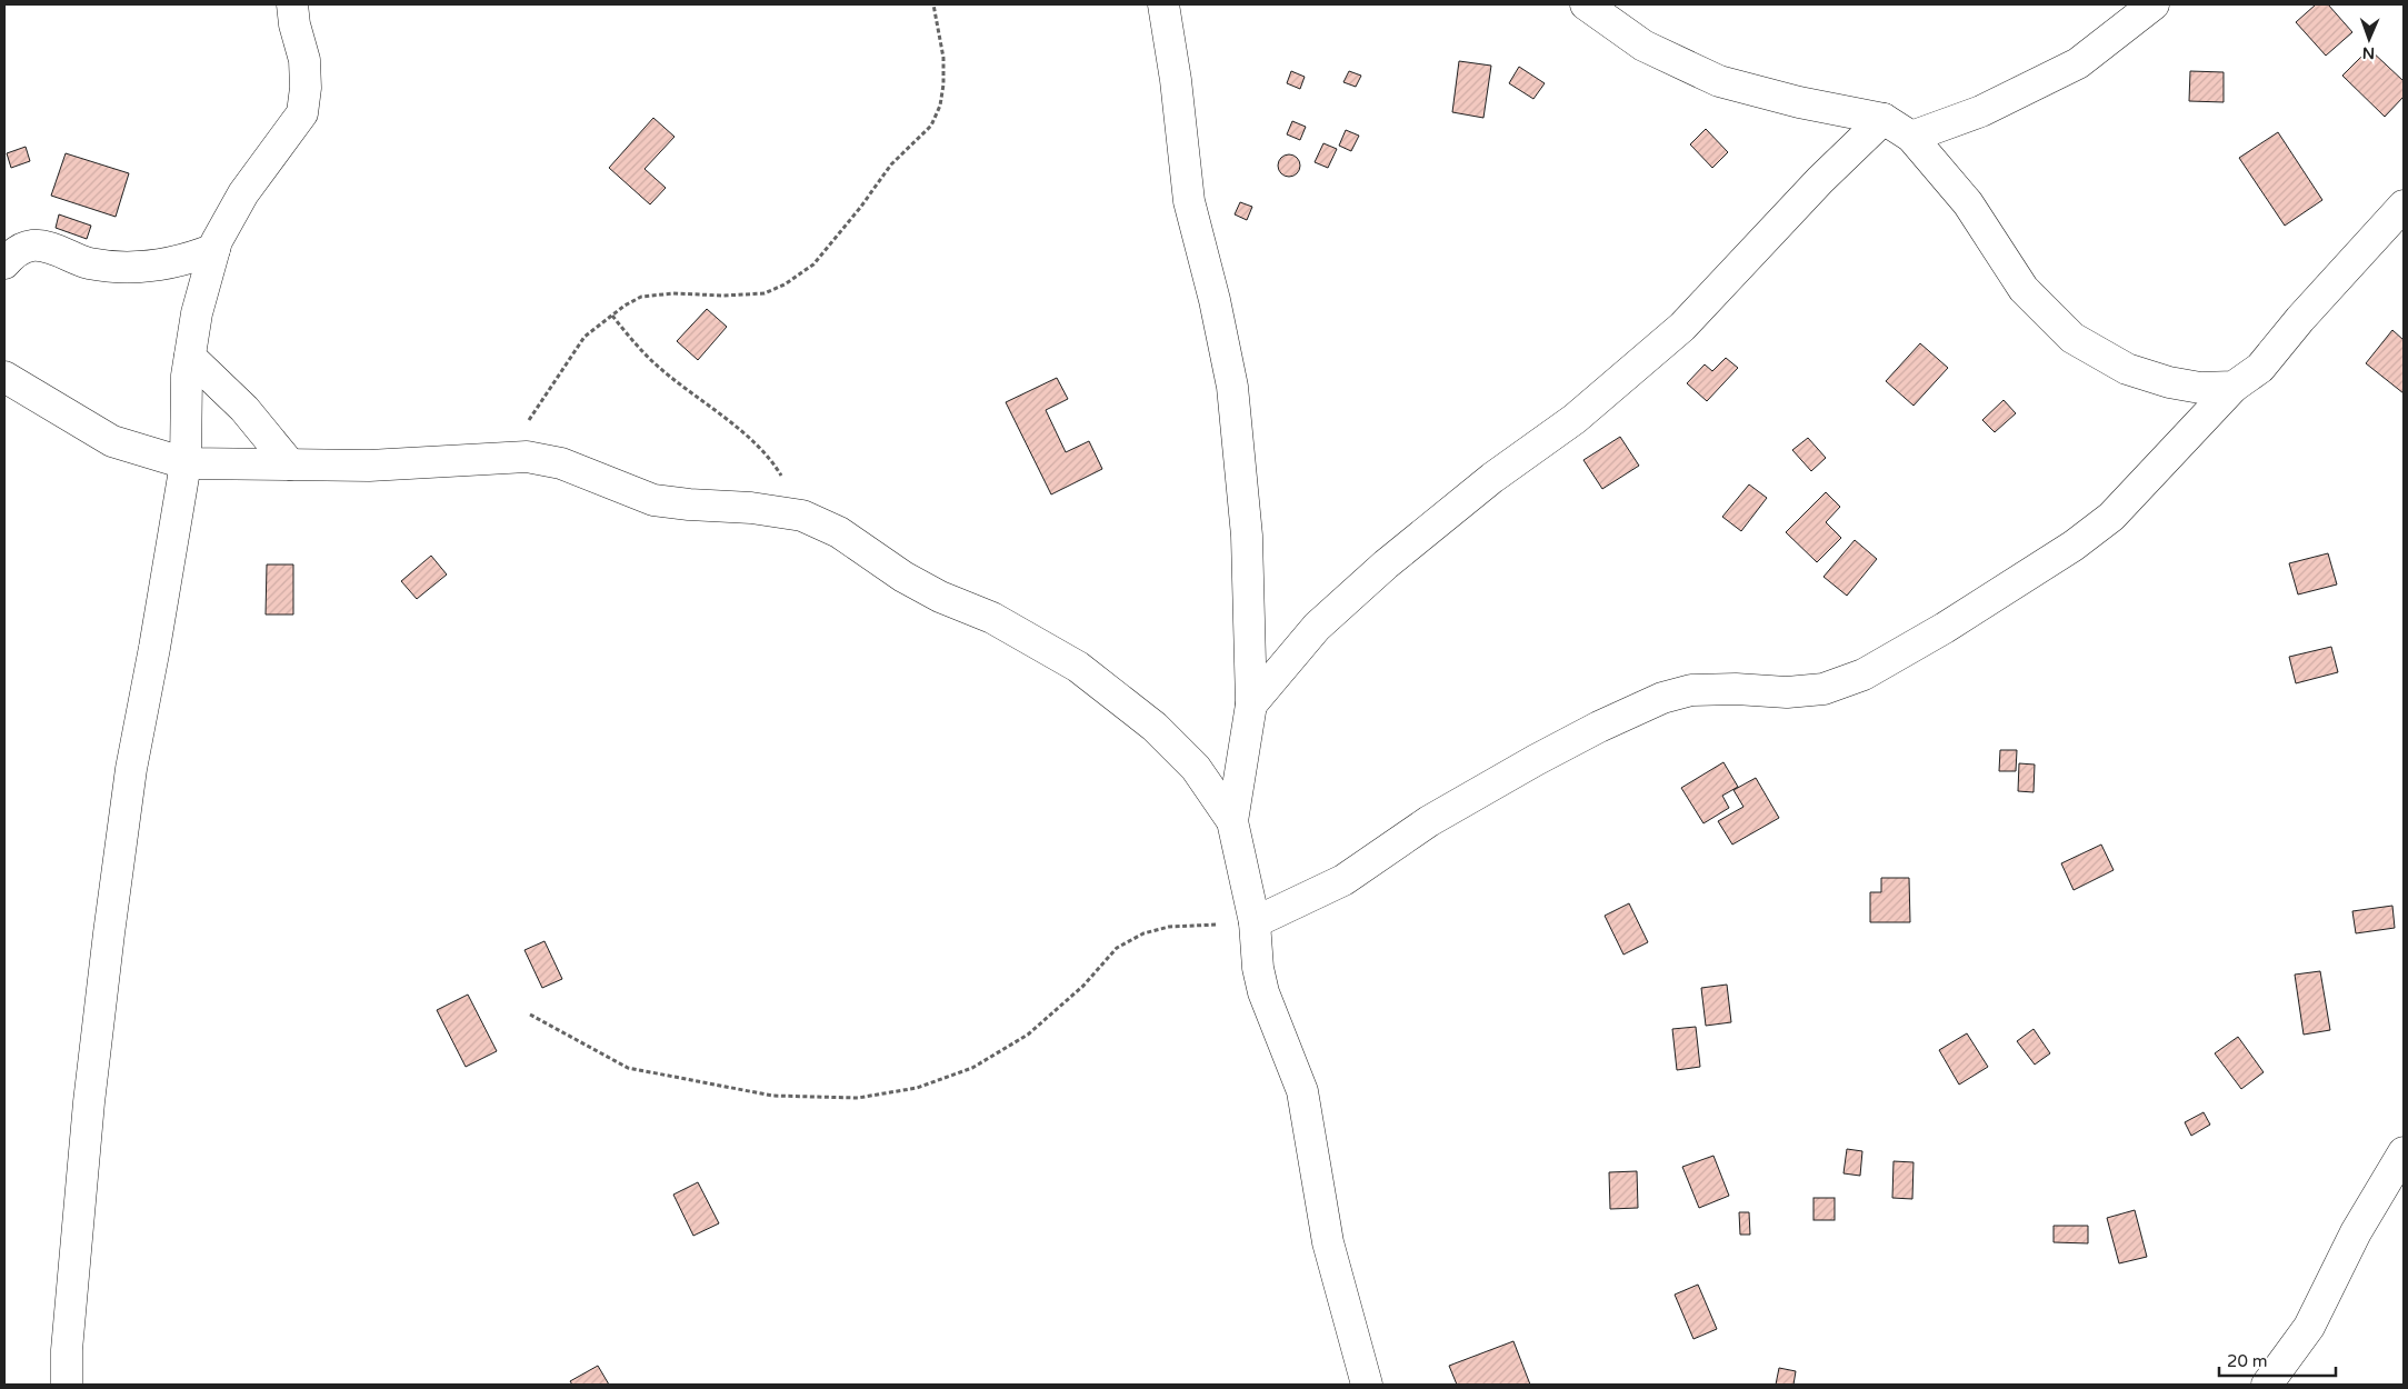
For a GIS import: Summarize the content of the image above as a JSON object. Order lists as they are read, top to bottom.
{
  "scale_bar": "20 m",
  "north": "bottom"
}
